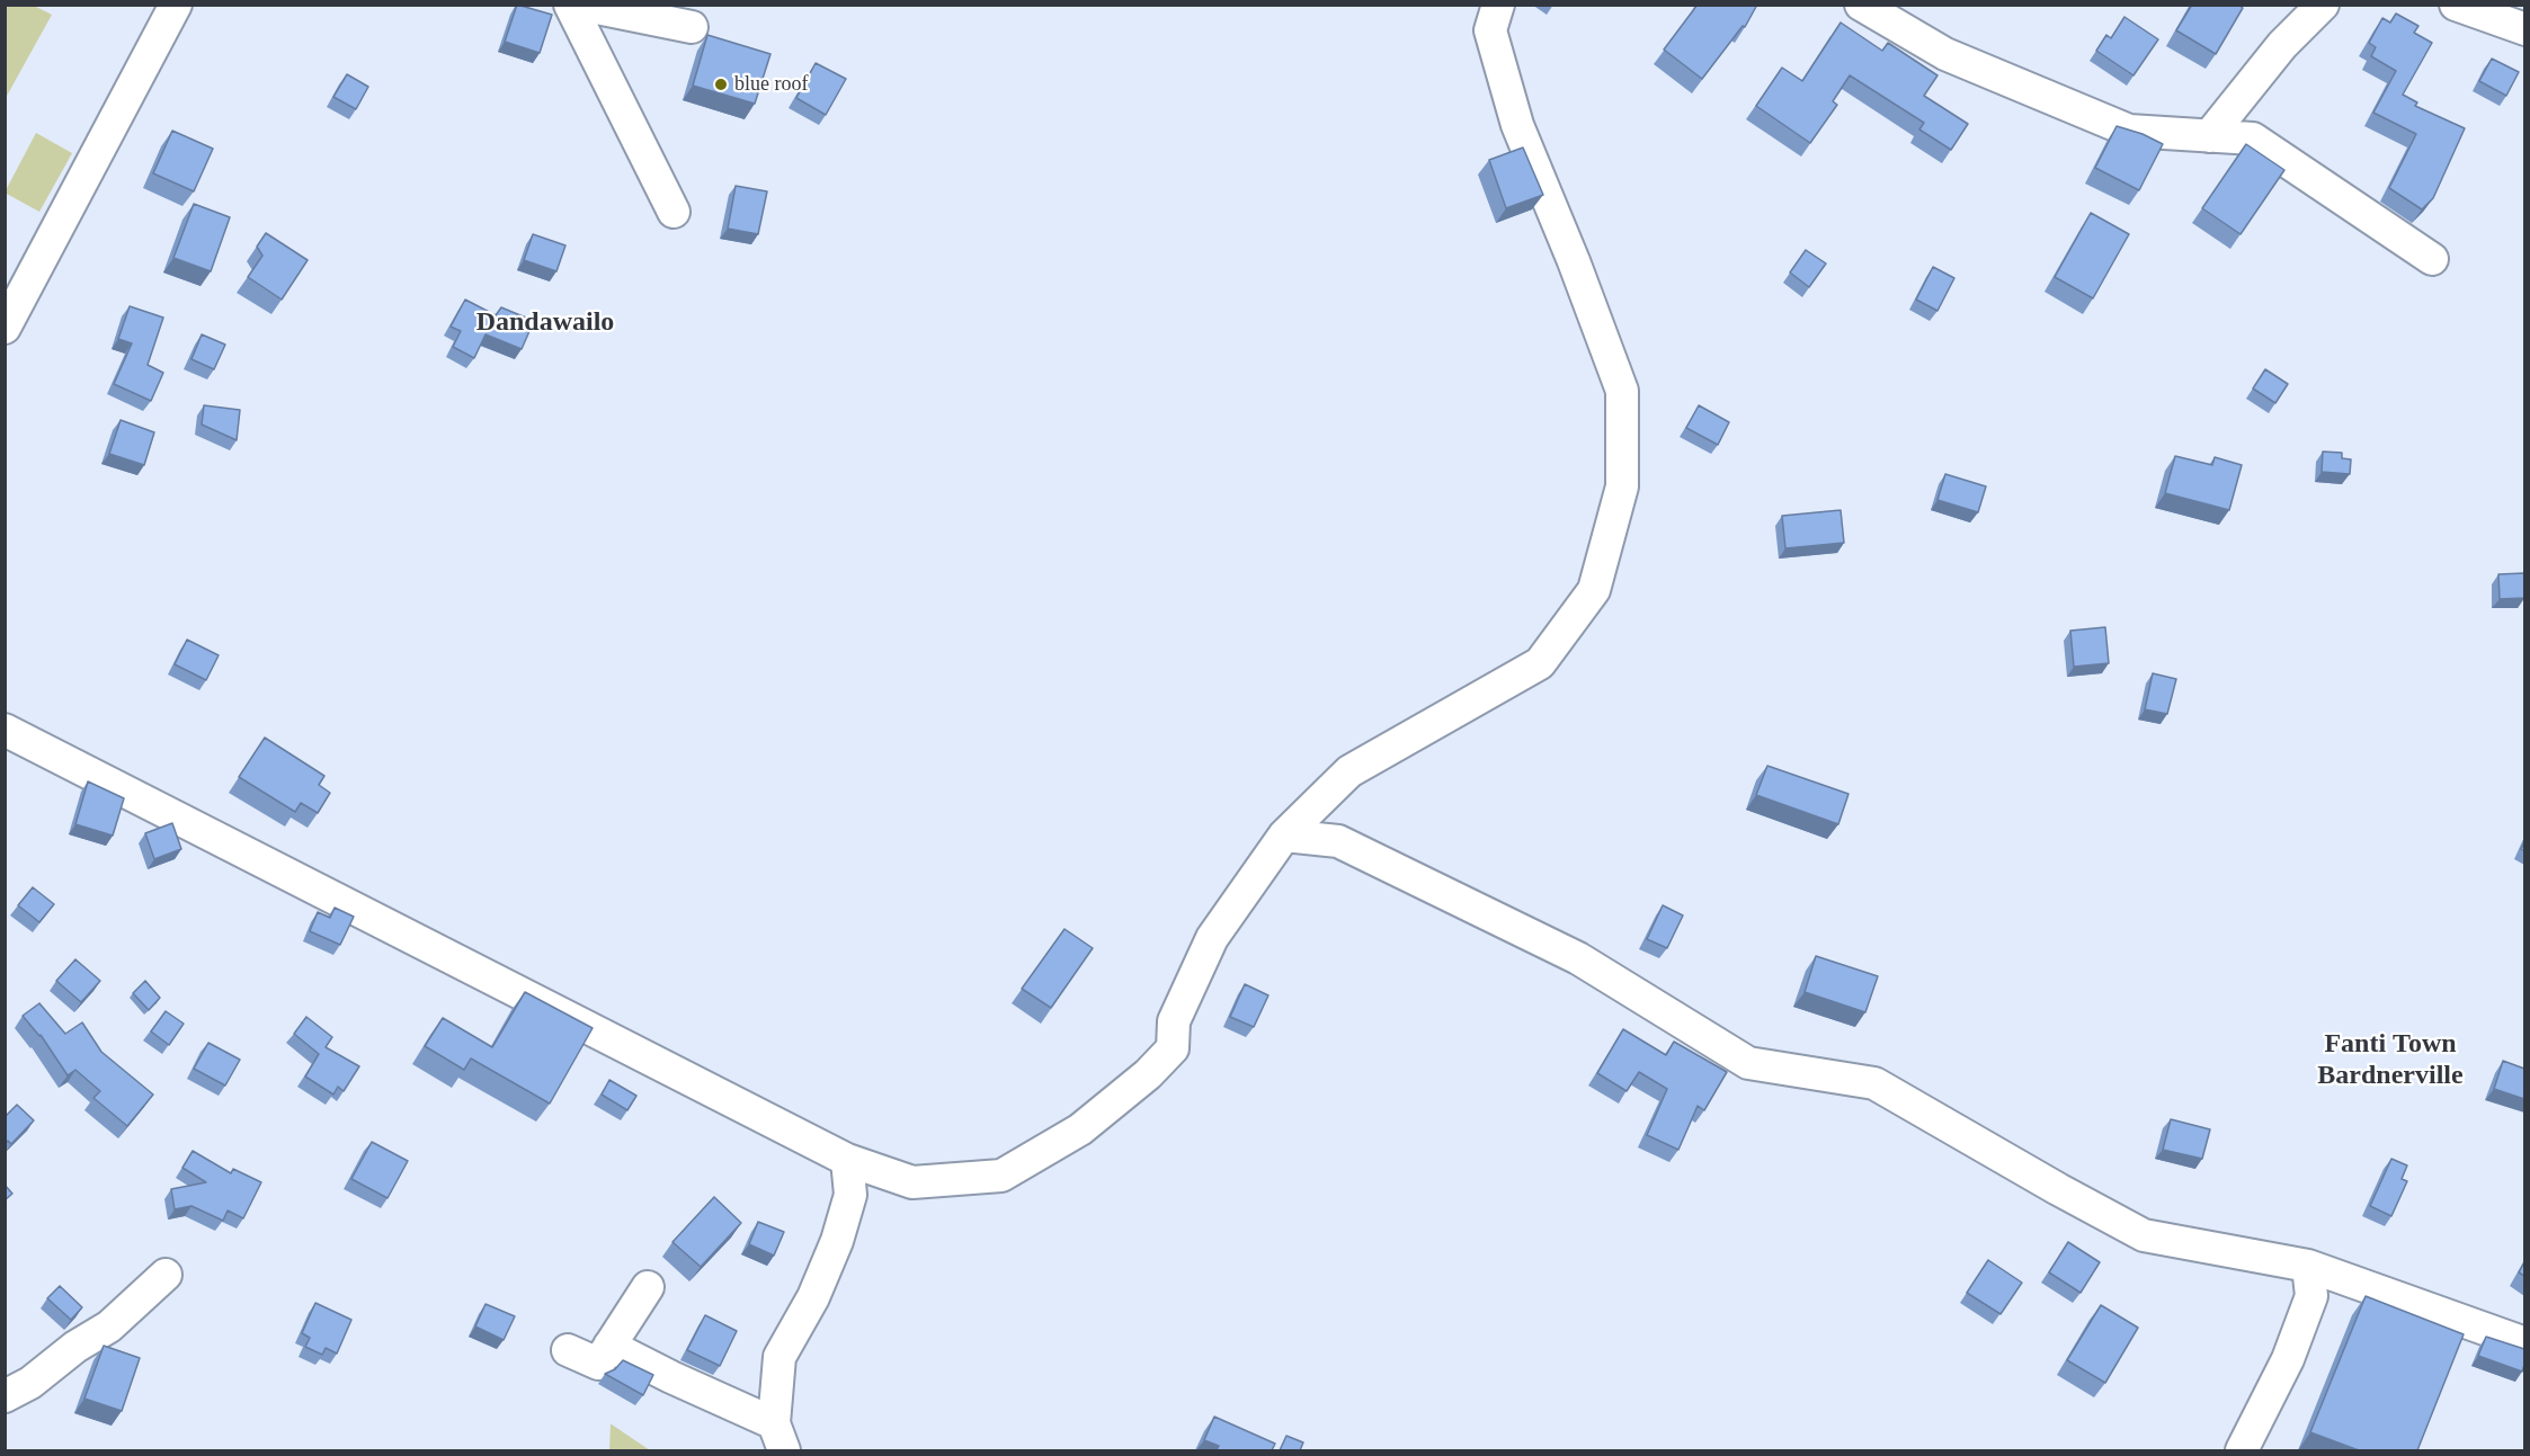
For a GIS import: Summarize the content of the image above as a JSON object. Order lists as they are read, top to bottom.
{
  "districts": ["Dandawailo", "Fanti Town Bardnerville"],
  "places": ["blue roof"]
}
